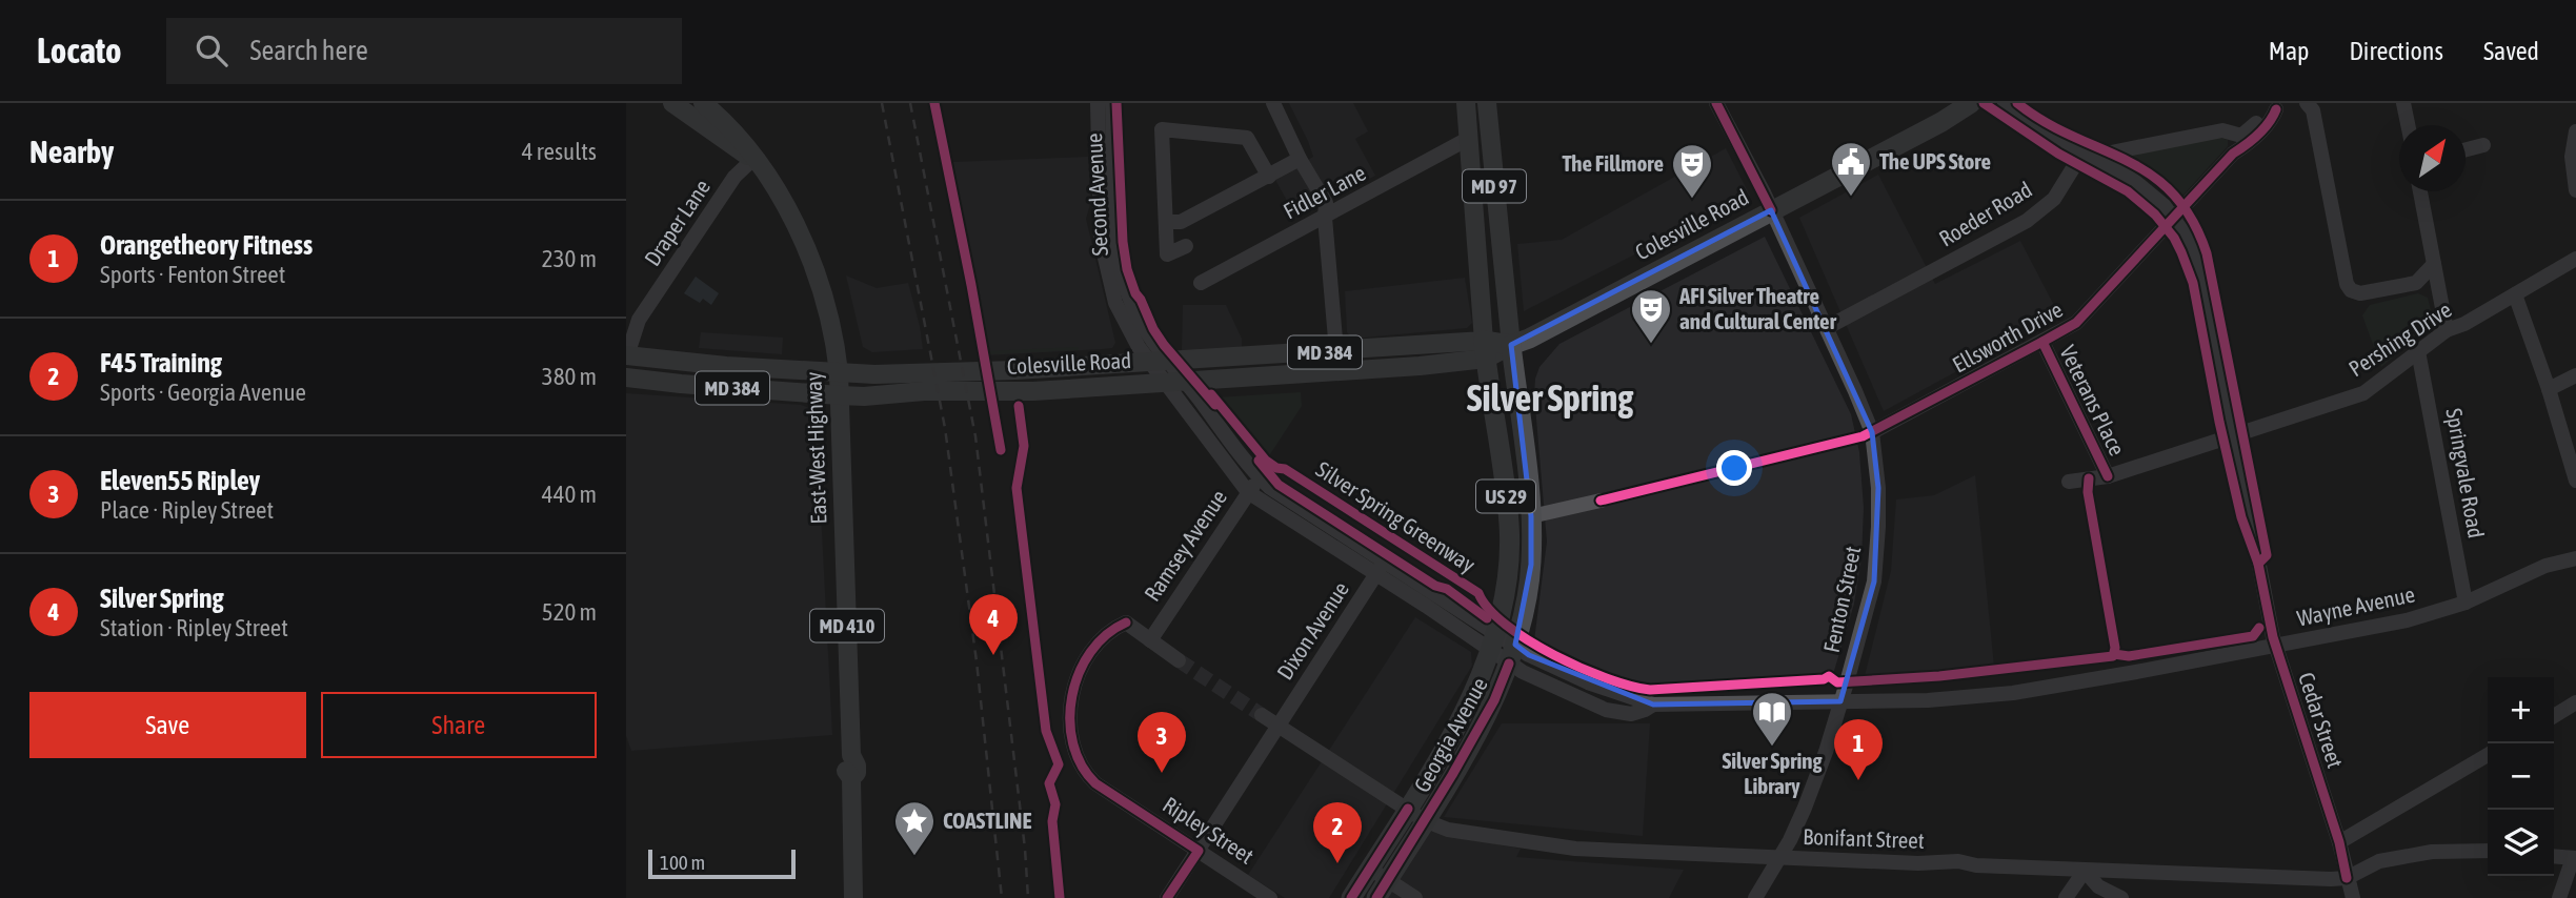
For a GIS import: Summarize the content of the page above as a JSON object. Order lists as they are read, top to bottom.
{
  "streets": {
    "highway": ["Colesville Road", "US 29", "Georgia Avenue"],
    "main road": [
      "MD 97",
      "MD 384",
      "East-West Highway",
      "MD 410"
    ],
    "street": [
      "Fidler Lane",
      "Second Avenue",
      "Roeder Road",
      "Draper Lane",
      "Ellsworth Drive",
      "Pershing Drive",
      "Veterans Place",
      "Springvale Road",
      "Ramsey Avenue",
      "Fenton Street",
      "Wayne Avenue",
      "Dixon Avenue",
      "Cedar Street",
      "Ripley Street",
      "Bonifant Street"
    ],
    "cycle path": ["Silver Spring Greenway"]
  },
  "crossings": [
    ["MD 97", "Georgia Avenue"],
    ["Fidler Lane", "Georgia Avenue"],
    ["Second Avenue", "Colesville Road"],
    ["Second Avenue", "Wayne Avenue"],
    ["Roeder Road", "Ellsworth Drive"],
    ["Roeder Road", "Fenton Street"],
    ["Roeder Road", "Cedar Street"],
    ["Draper Lane", "Colesville Road"],
    ["Draper Lane", "East-West Highway"],
    ["Colesville Road", "East-West Highway"],
    ["Colesville Road", "Fenton Street"],
    ["Colesville Road", "Wayne Avenue"],
    ["Colesville Road", "Georgia Avenue"],
    ["Ellsworth Drive", "Veterans Place"],
    ["Ellsworth Drive", "Fenton Street"],
    ["Ellsworth Drive", "Cedar Street"],
    ["Pershing Drive", "Veterans Place"],
    ["Pershing Drive", "Springvale Road"],
    ["Pershing Drive", "Cedar Street"],
    ["Springvale Road", "Wayne Avenue"],
    ["Ramsey Avenue", "Wayne Avenue"],
    ["Ramsey Avenue", "Ripley Street"],
    ["Fenton Street", "Wayne Avenue"],
    ["Fenton Street", "Bonifant Street"],
    ["Wayne Avenue", "Dixon Avenue"],
    ["Wayne Avenue", "Cedar Street"],
    ["Wayne Avenue", "Georgia Avenue"],
    ["Dixon Avenue", "Ripley Street"],
    ["Dixon Avenue", "Bonifant Street"],
    ["Cedar Street", "Bonifant Street"],
    ["Georgia Avenue", "Bonifant Street"]
  ],
  "districts": ["Silver Spring"],
  "places": {
    "public building": ["The UPS Store"],
    "theatre": ["The Fillmore", "AFI Silver Theatre and Cultural Center"],
    "library": ["Silver Spring Library"],
    "place": ["COASTLINE"]
  },
  "scale_bar": "100 m",
  "north": "top right",
  "page": {
    "header": "Locato",
    "search": "Search here",
    "nav": ["Map", "Directions", "Saved"],
    "heading": ["Nearby", "4 results"],
    "list": [
      {
        "mark": "1",
        "name": "Orangetheory Fitness",
        "note": "Sports · Fenton Street",
        "value": "230 m"
      },
      {
        "mark": "2",
        "name": "F45 Training",
        "note": "Sports · Georgia Avenue",
        "value": "380 m"
      },
      {
        "mark": "3",
        "name": "Eleven55 Ripley",
        "note": "Place · Ripley Street",
        "value": "440 m"
      },
      {
        "mark": "4",
        "name": "Silver Spring",
        "note": "Station · Ripley Street",
        "value": "520 m"
      }
    ],
    "pins": [
      "4",
      "3",
      "1",
      "2"
    ],
    "buttons": ["Save", "Share"],
    "map_buttons": ["+", "−"],
    "scale": "100 m"
  }
}
